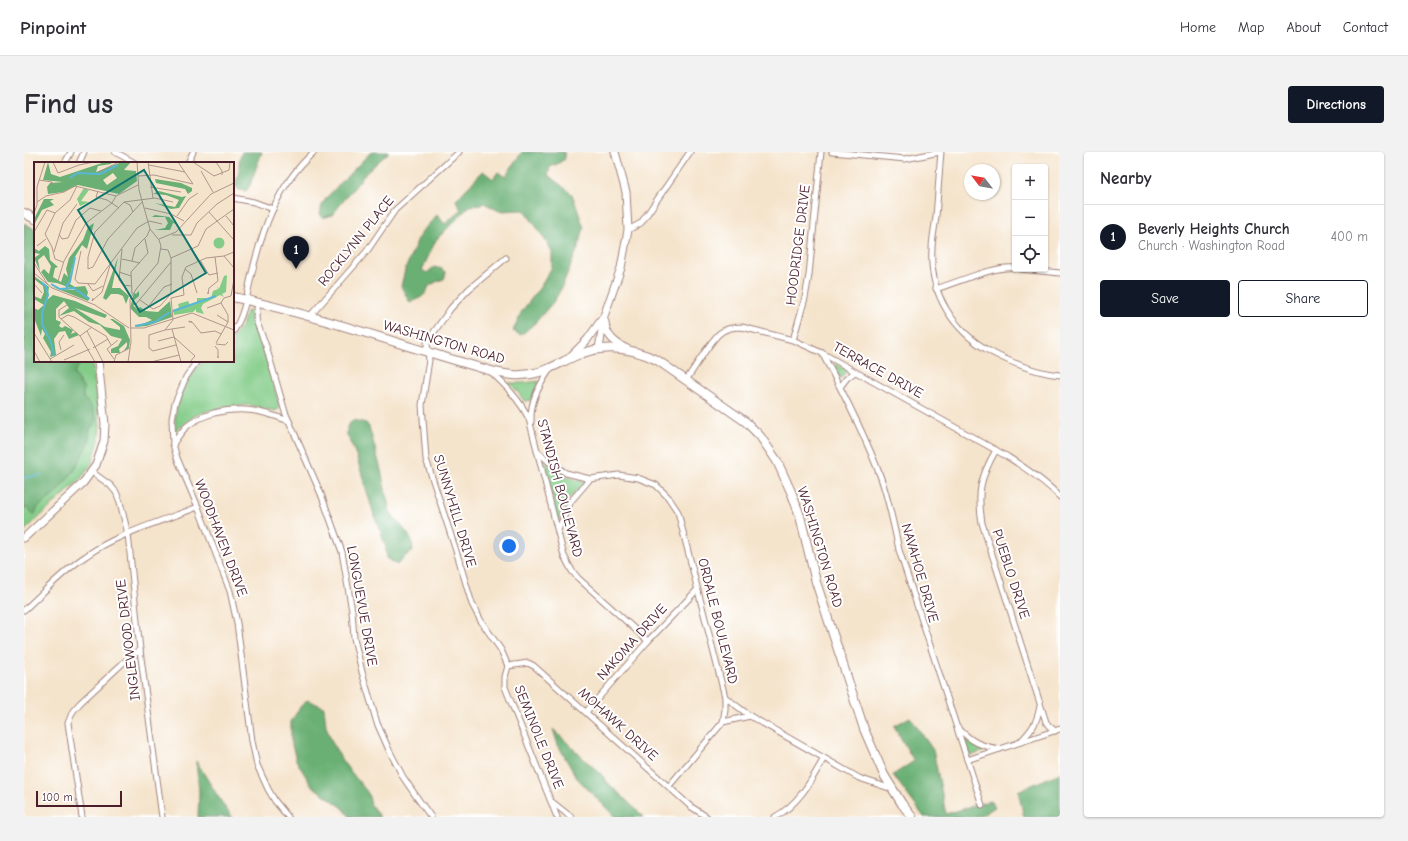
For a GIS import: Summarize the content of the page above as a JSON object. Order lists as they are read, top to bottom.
{
  "streets": {
    "main road": ["WASHINGTON ROAD"],
    "street": [
      "ROCKLYNN PLACE",
      "HOODRIDGE DRIVE",
      "TERRACE DRIVE",
      "STANDISH BOULEVARD",
      "SUNNYHILL DRIVE",
      "WOODHAVEN DRIVE",
      "NAVAHOE DRIVE",
      "PUEBLO DRIVE",
      "LONGUEVUE DRIVE",
      "ORDALE BOULEVARD",
      "INGLEWOOD DRIVE",
      "NAKOMA DRIVE",
      "MOHAWK DRIVE",
      "SEMINOLE DRIVE"
    ]
  },
  "crossings": [
    ["ROCKLYNN PLACE", "WASHINGTON ROAD"],
    ["HOODRIDGE DRIVE", "TERRACE DRIVE"],
    ["WASHINGTON ROAD", "TERRACE DRIVE"],
    ["WASHINGTON ROAD", "STANDISH BOULEVARD"],
    ["WASHINGTON ROAD", "SUNNYHILL DRIVE"],
    ["WASHINGTON ROAD", "LONGUEVUE DRIVE"],
    ["WASHINGTON ROAD", "ORDALE BOULEVARD"],
    ["TERRACE DRIVE", "NAVAHOE DRIVE"],
    ["TERRACE DRIVE", "PUEBLO DRIVE"],
    ["STANDISH BOULEVARD", "ORDALE BOULEVARD"],
    ["STANDISH BOULEVARD", "NAKOMA DRIVE"],
    ["SUNNYHILL DRIVE", "MOHAWK DRIVE"],
    ["SUNNYHILL DRIVE", "SEMINOLE DRIVE"],
    ["ORDALE BOULEVARD", "NAKOMA DRIVE"],
    ["NAKOMA DRIVE", "MOHAWK DRIVE"],
    ["MOHAWK DRIVE", "SEMINOLE DRIVE"]
  ],
  "scale_bar": "100 m",
  "north": "top left",
  "page": {
    "header": "Pinpoint",
    "nav": [
      "Home",
      "Map",
      "About",
      "Contact"
    ],
    "buttons": [
      "Directions",
      ["Save", "Share"]
    ],
    "title": "Find us",
    "heading": "Nearby",
    "map_buttons": ["+", "−"],
    "list": [
      {
        "mark": "1",
        "name": "Beverly Heights Church",
        "note": "Church · Washington Road",
        "value": "400 m"
      }
    ],
    "pins": "1",
    "scale": "100 m"
  }
}
